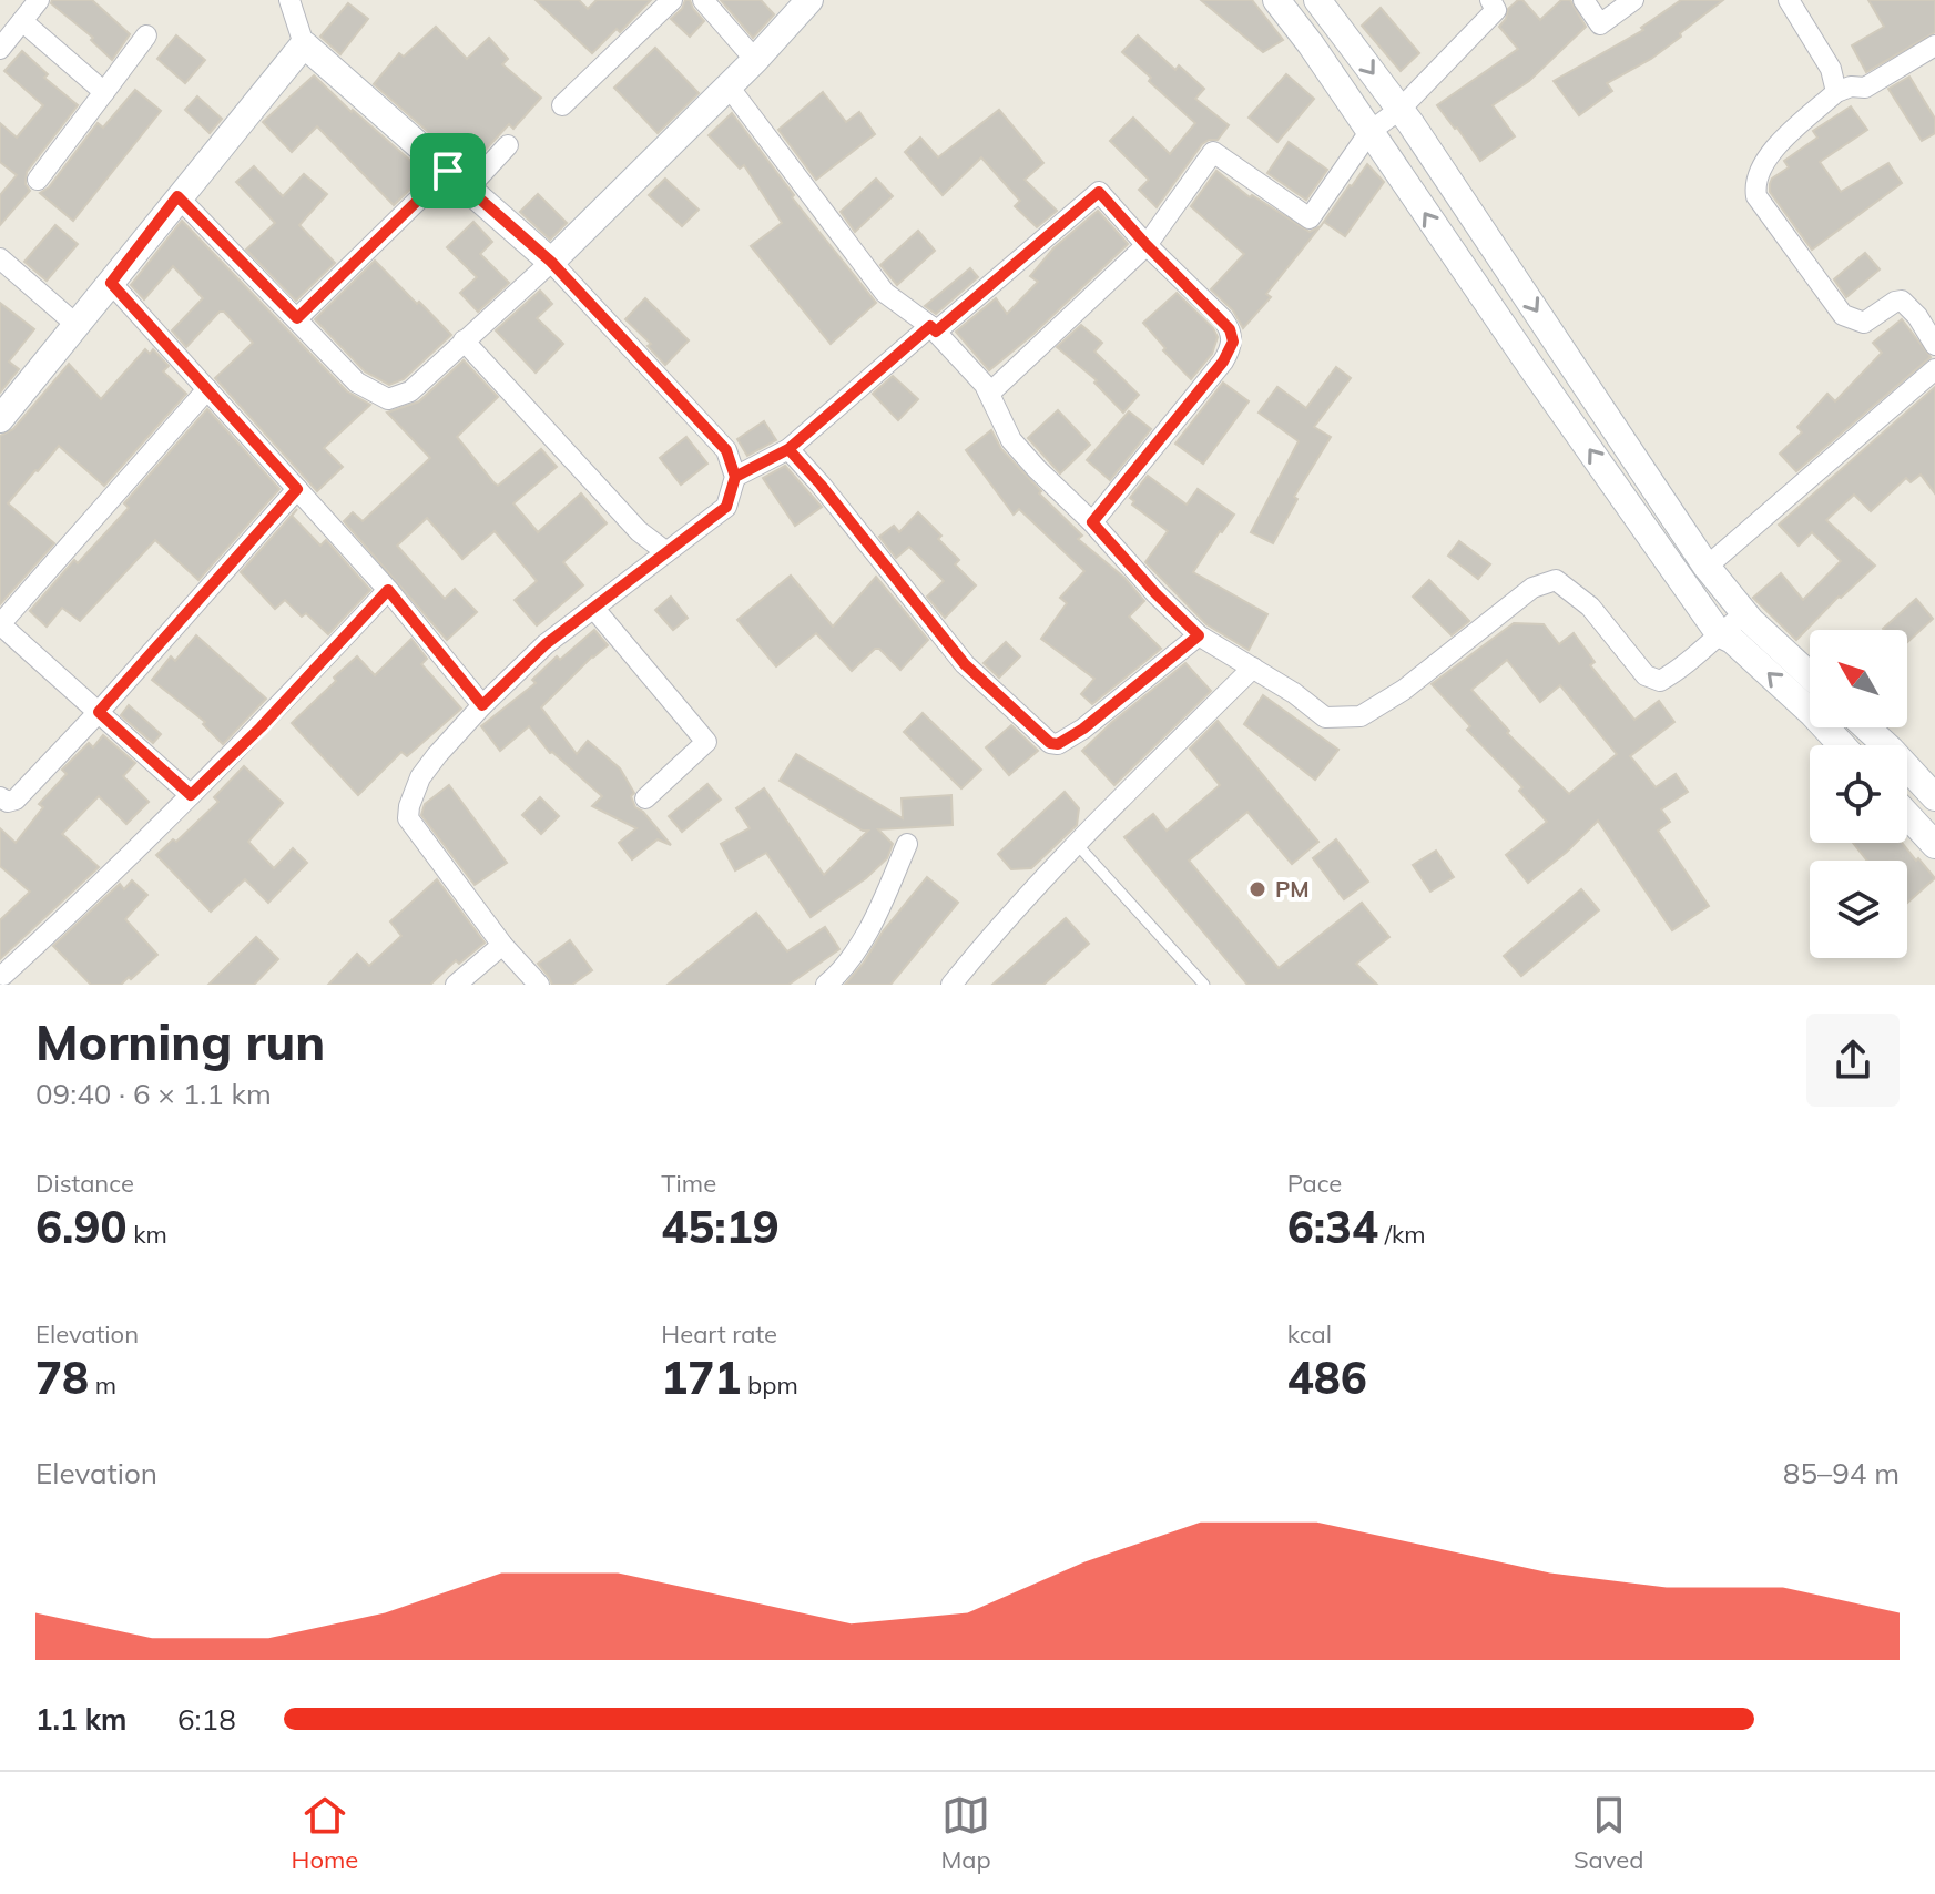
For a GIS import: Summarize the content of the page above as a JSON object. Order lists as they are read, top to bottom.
{
  "places": ["PM"],
  "north": "top left",
  "page": {
    "heading": ["Morning run", "09:40 · 6 × 1.1 km"],
    "stats": [
      ["Distance", "6.90 km"],
      ["Time", "45:19"],
      ["Pace", "6:34 /km"],
      ["Elevation", "78 m"],
      ["Heart rate", "171 bpm"],
      ["kcal", "486"]
    ],
    "chart": ["Elevation", "85–94 m"],
    "list": [
      {
        "name": "1.1 km",
        "note": "6:18"
      }
    ],
    "tabs": ["Home", "Map", "Saved"]
  }
}
